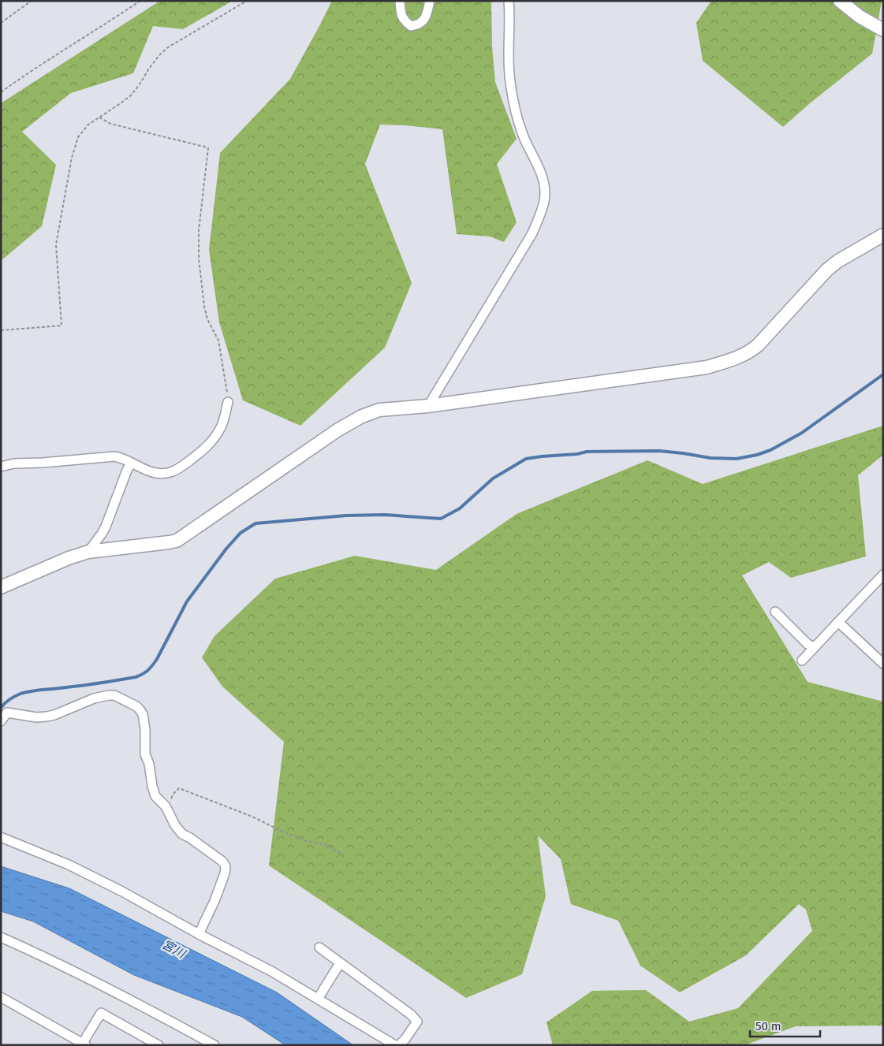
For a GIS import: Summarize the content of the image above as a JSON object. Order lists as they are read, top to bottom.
{
  "water": ["宮川"],
  "scale_bar": "50 m"
}
